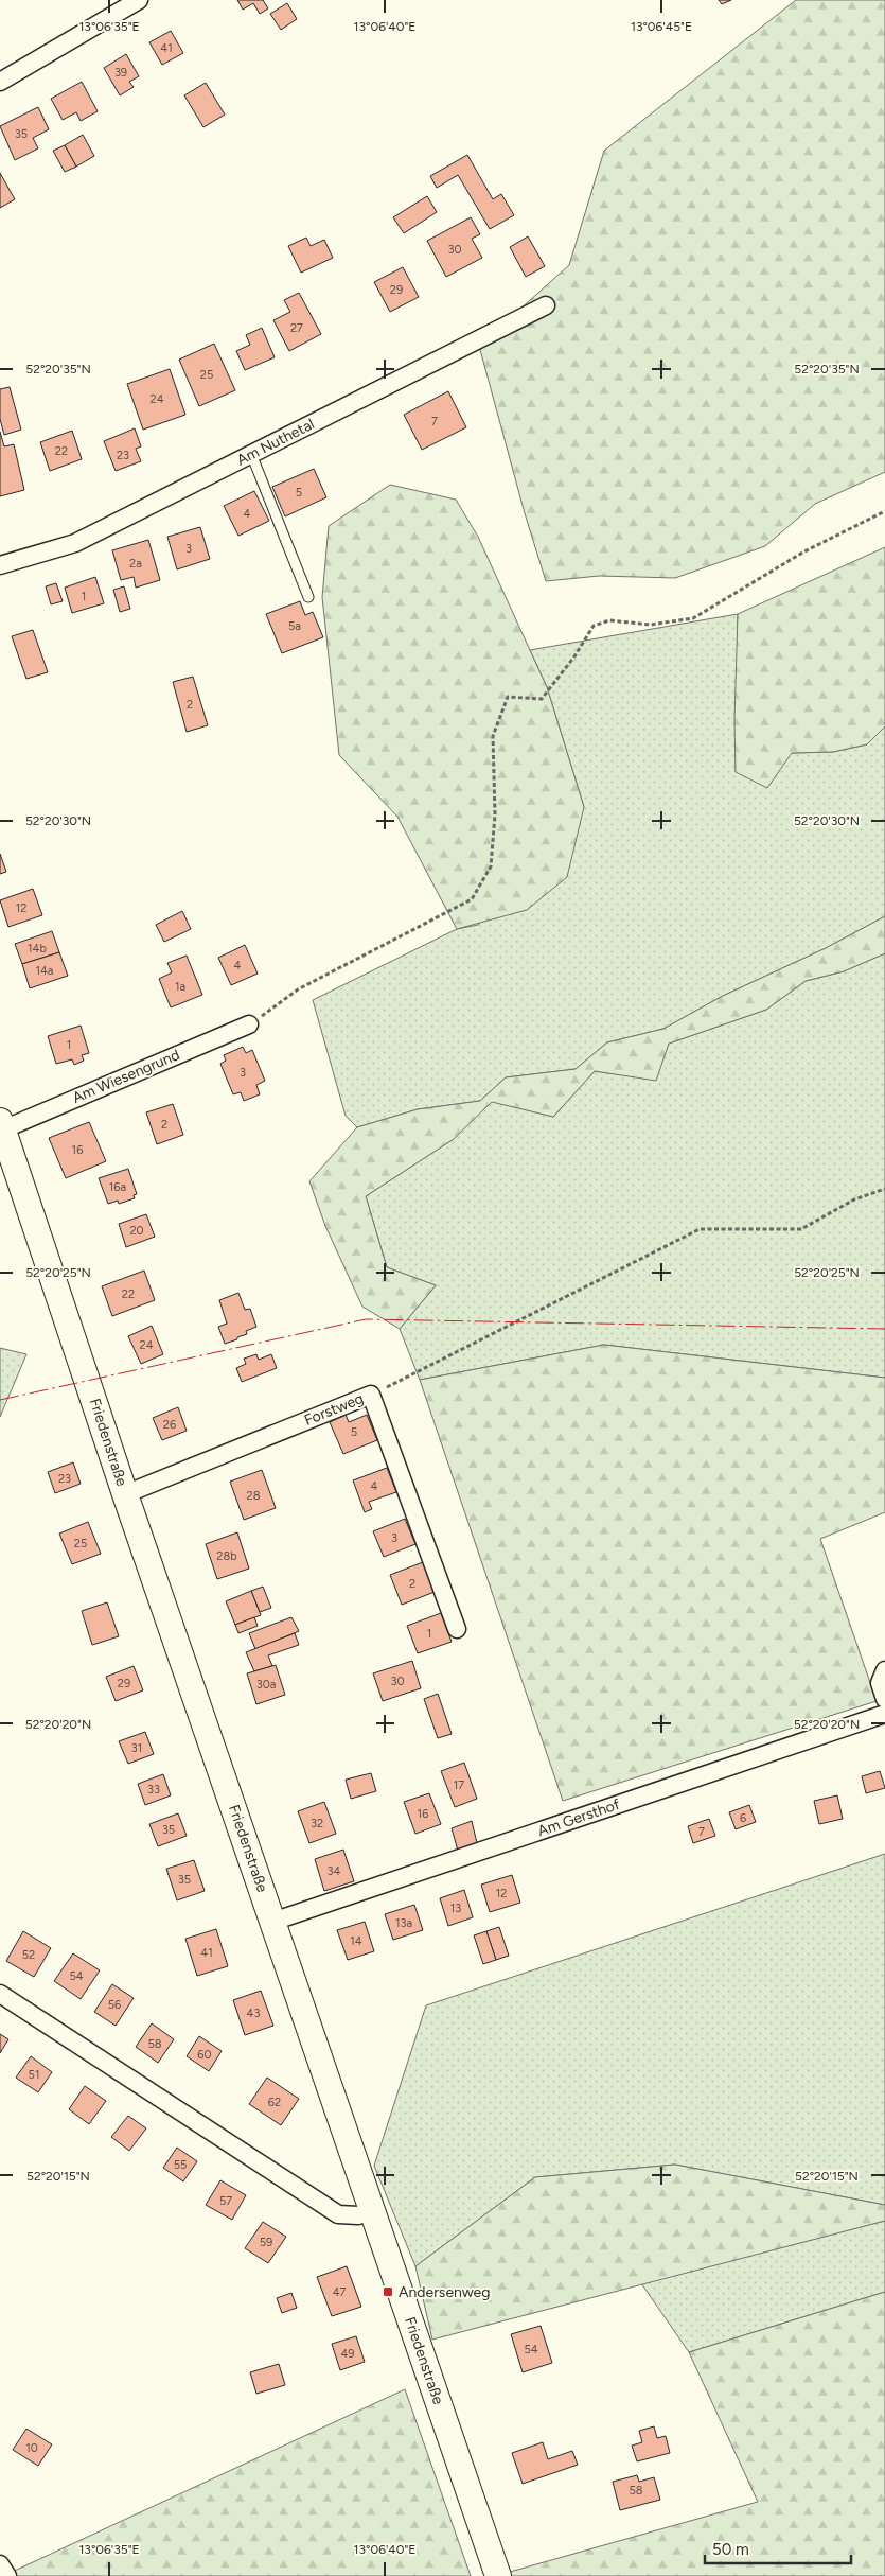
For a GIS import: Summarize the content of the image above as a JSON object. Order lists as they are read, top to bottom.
{
  "streets": {
    "main road": ["Friedenstraße"],
    "street": [
      "Am Nuthetal",
      "Am Wiesengrund",
      "Forstweg",
      "Am Gersthof"
    ]
  },
  "crossings": [
    ["Am Wiesengrund", "Friedenstraße"],
    ["Forstweg", "Friedenstraße"],
    ["Friedenstraße", "Am Gersthof"]
  ],
  "places": {
    "transit": ["Andersenweg"]
  },
  "house_numbers": [
    "41",
    "39",
    "35",
    "30",
    "29",
    "27",
    "25",
    "24",
    "7",
    "22",
    "23",
    "5",
    "4",
    "3",
    "2a",
    "1",
    "5a",
    "2",
    "12",
    "14b",
    "4",
    "14a",
    "1a",
    "1",
    "3",
    "2",
    "16",
    "16a",
    "20",
    "22",
    "24",
    "26",
    "5",
    "23",
    "4",
    "28",
    "3",
    "25",
    "28b",
    "2",
    "1",
    "30",
    "29",
    "30a",
    "31",
    "17",
    "33",
    "16",
    "6",
    "32",
    "35",
    "7",
    "34",
    "35",
    "12",
    "13",
    "13a",
    "14",
    "41",
    "52",
    "54",
    "56",
    "43",
    "58",
    "60",
    "51",
    "62",
    "55",
    "57",
    "59",
    "47",
    "54",
    "49",
    "10",
    "58"
  ],
  "scale_bar": "50 m",
  "coordinates": [
    "13°06'35\"E",
    "13°06'40\"E",
    "13°06'45\"E",
    "52°20'35\"N",
    "52°20'30\"N",
    "52°20'25\"N",
    "52°20'20\"N",
    "52°20'15\"N"
  ]
}
